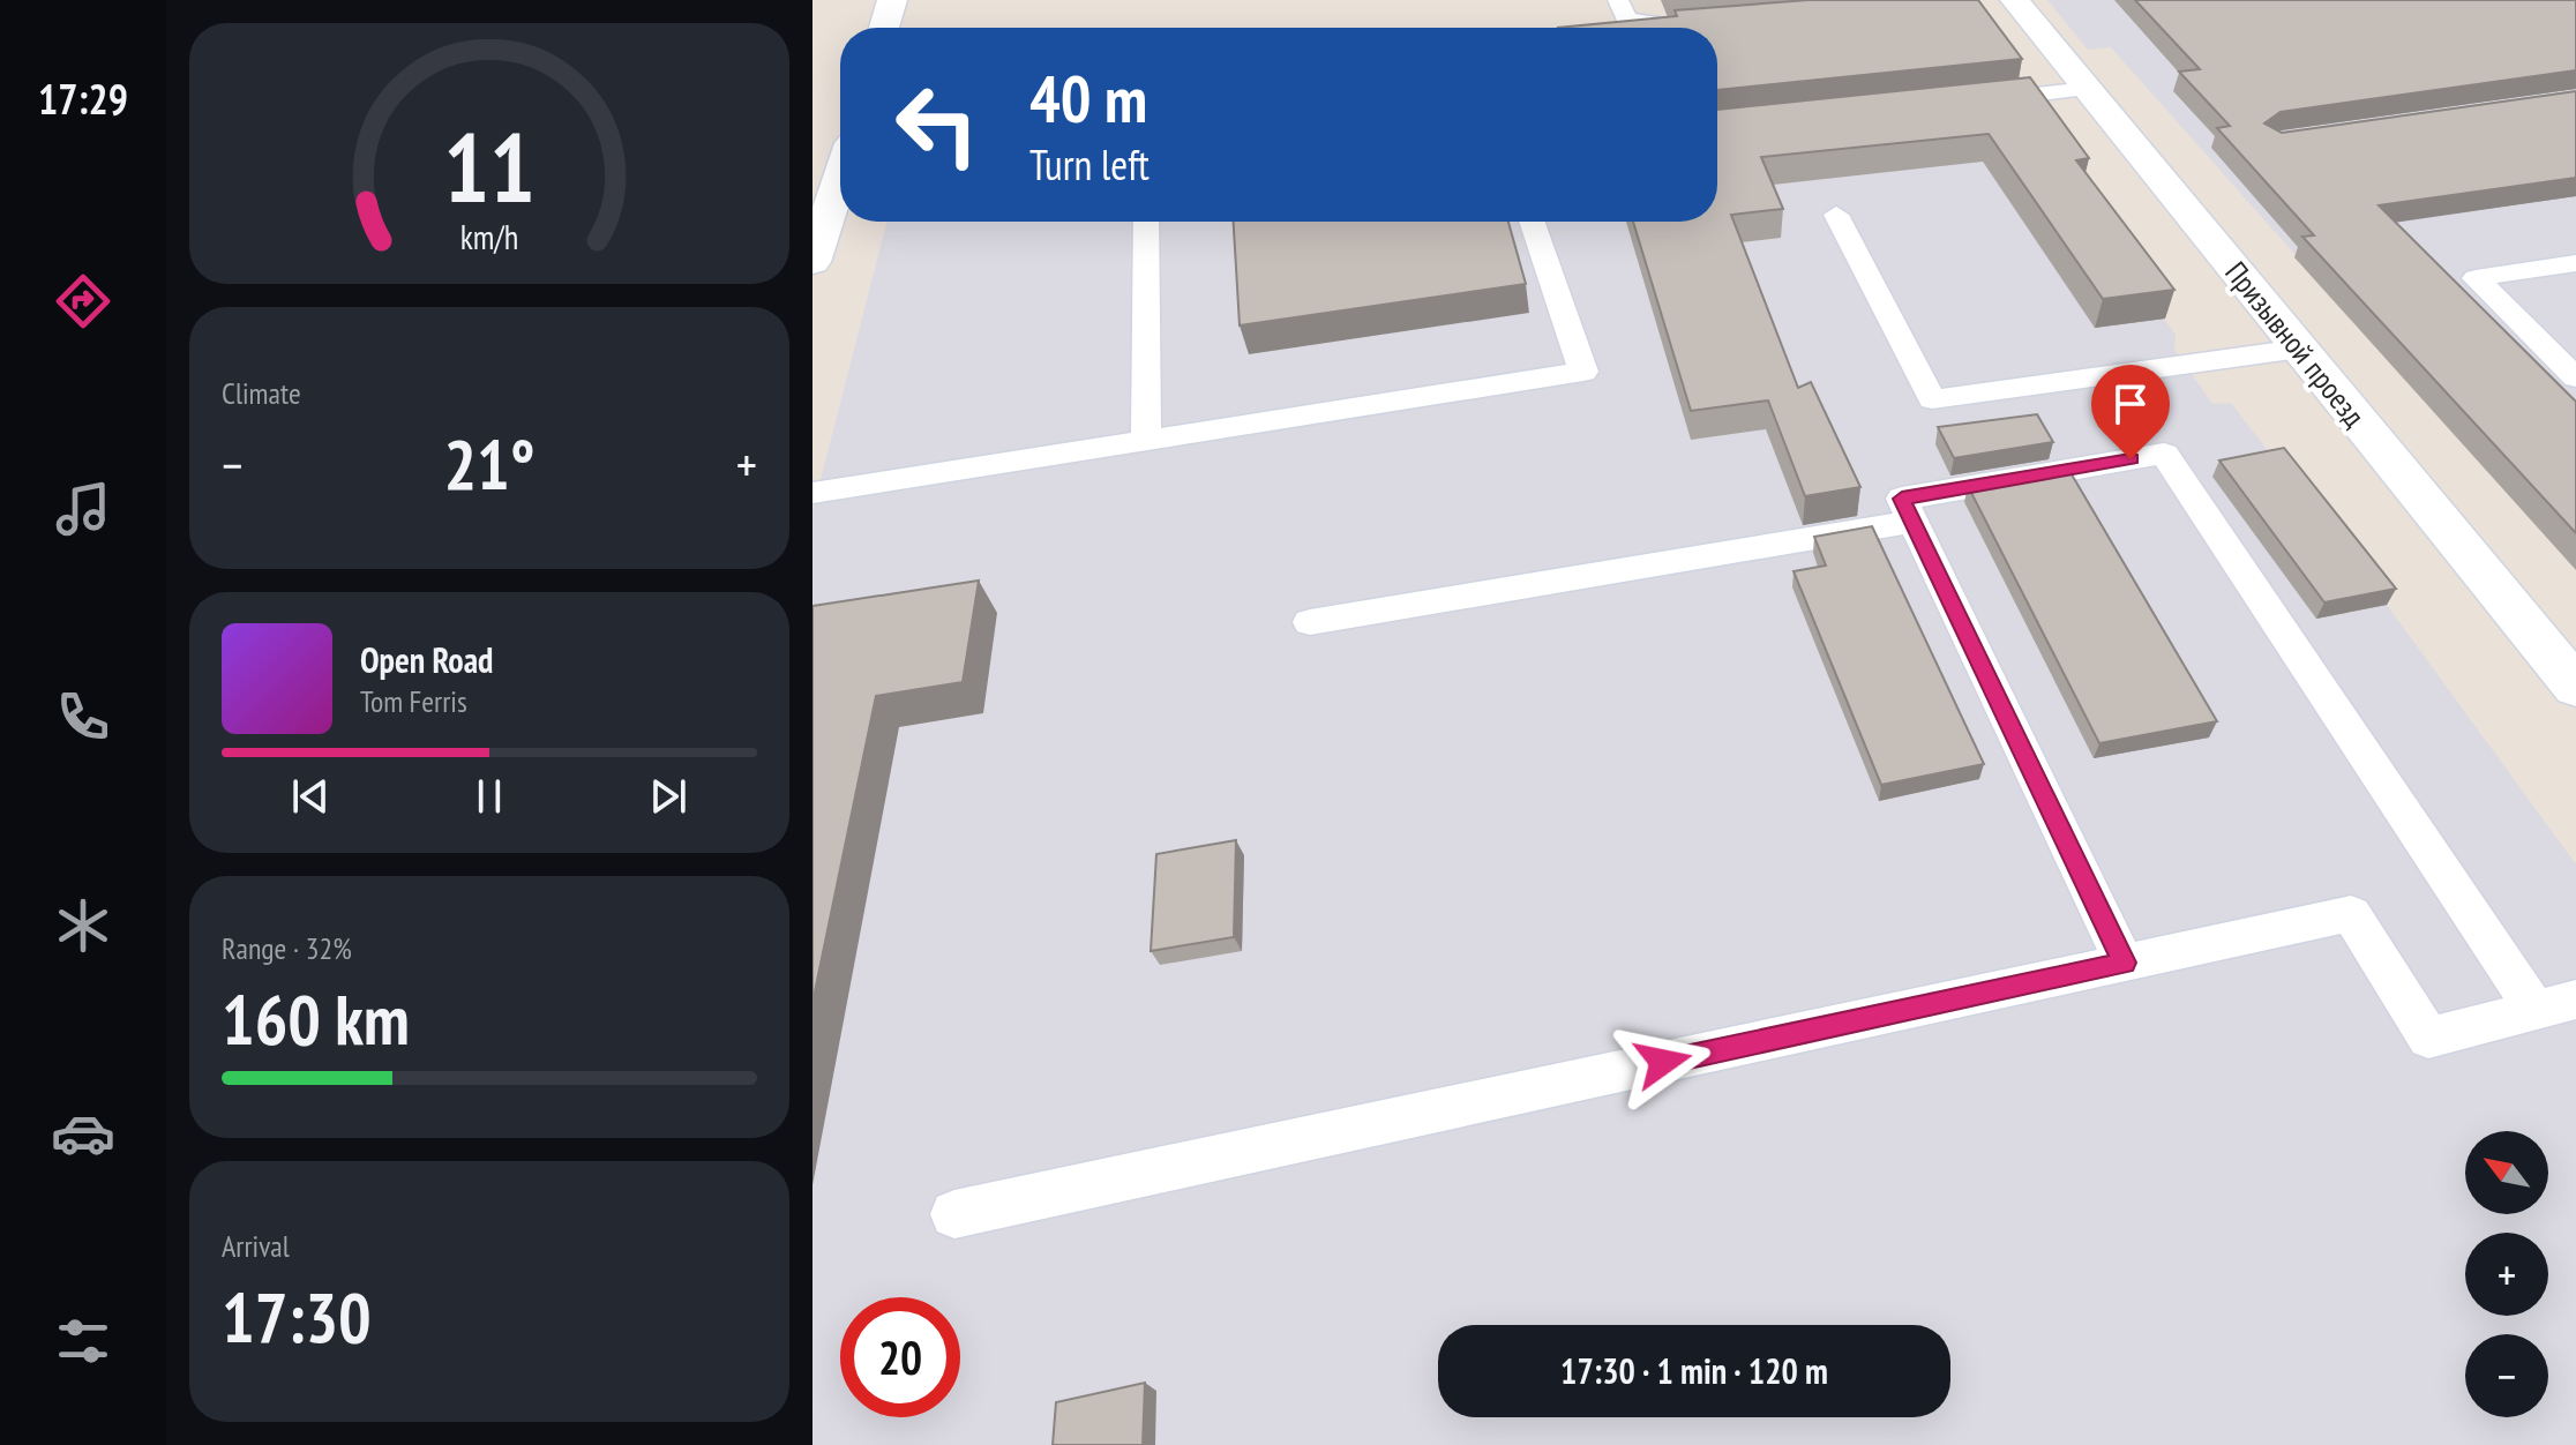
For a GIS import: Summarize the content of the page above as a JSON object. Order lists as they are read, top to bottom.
{
  "streets": {
    "street": ["Призывной проезд"]
  },
  "north": "top left",
  "page": {
    "tabs": "17:29",
    "turn": ["40 m", "Turn left"],
    "tile": [
      "Climate",
      ["Range · 32%", "160 km"],
      ["Arrival", "17:30"]
    ],
    "heat": ["−", "21°", "+"],
    "song": ["Open Road", "Tom Ferris"],
    "map_buttons": ["+", "−"],
    "limit": "20",
    "trip": "17:30 · 1 min · 120 m",
    "gauge": ["11", "km/h"]
  }
}
